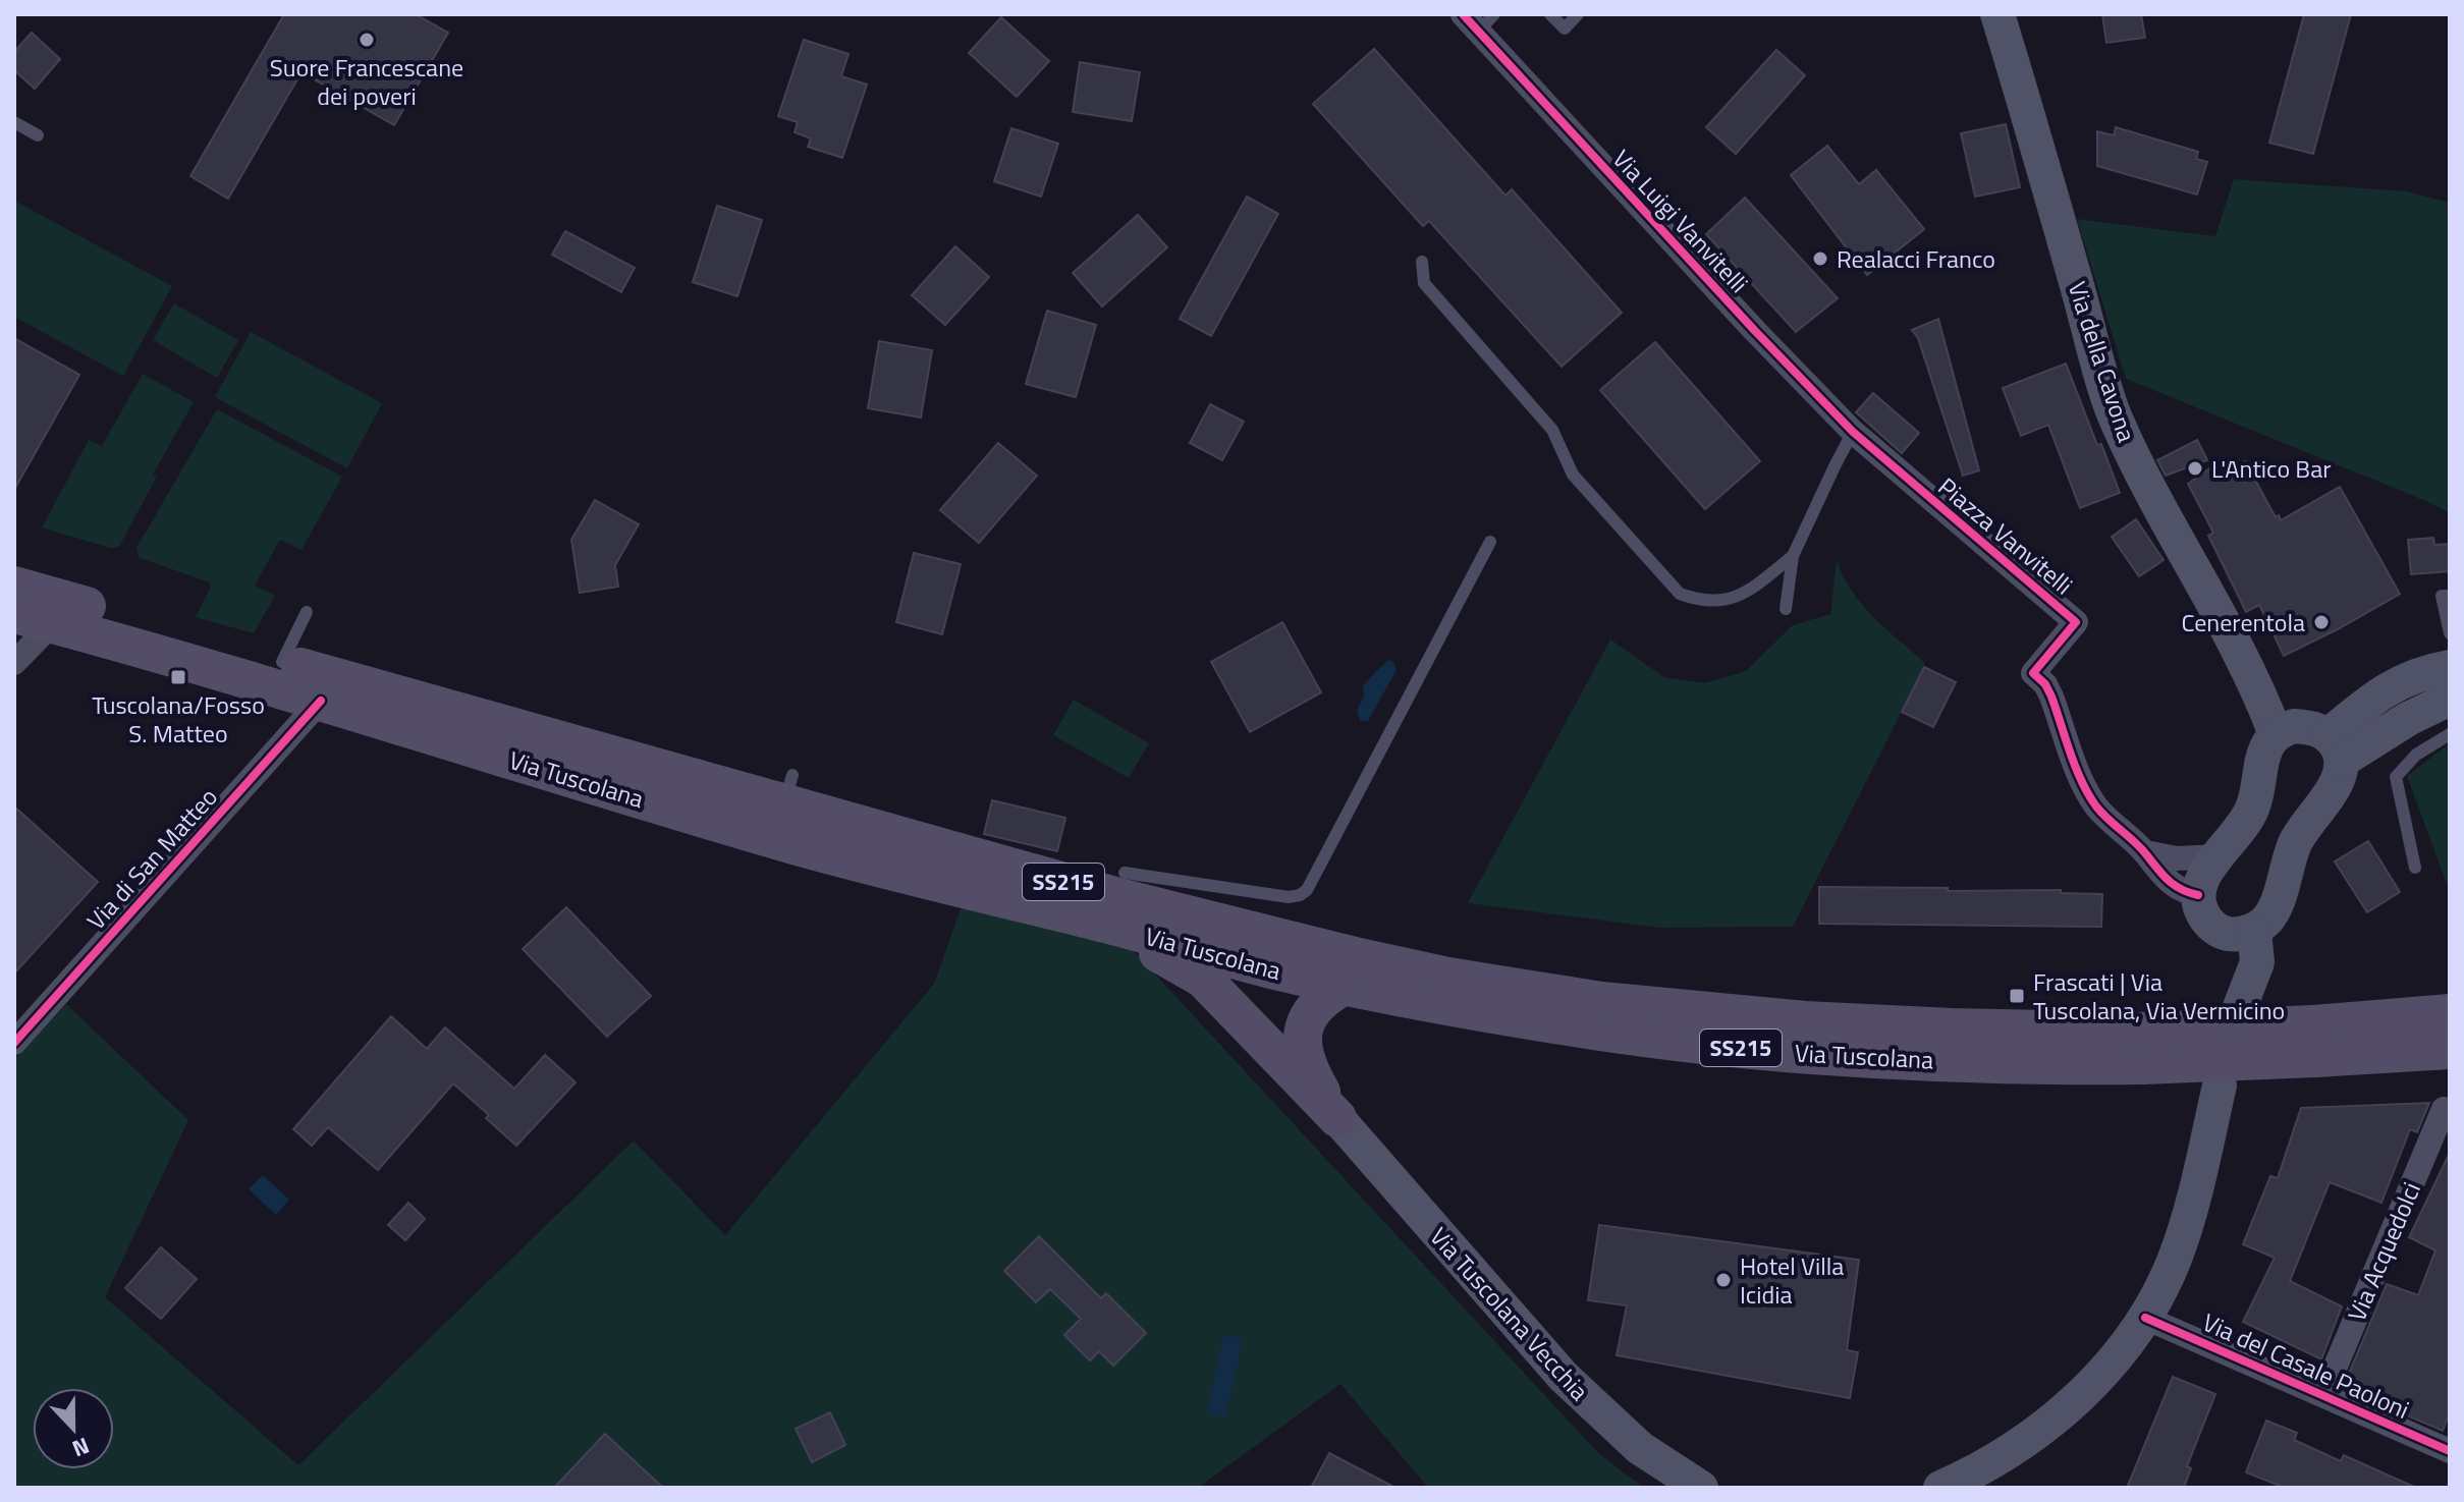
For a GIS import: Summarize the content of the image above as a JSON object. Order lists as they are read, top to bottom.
{
  "streets": {
    "main road": [
      "Via della Cavona",
      "Via Tuscolana",
      "SS215",
      "Via Tuscolana Vecchia"
    ],
    "street": [
      "Via Luigi Vanvitelli",
      "Piazza Vanvitelli",
      "Via di San Matteo",
      "Via Acquedolci",
      "Via del Casale Paoloni"
    ]
  },
  "crossings": [
    ["Via Luigi Vanvitelli", "Piazza Vanvitelli"],
    ["Via Tuscolana", "Via di San Matteo"],
    ["Via Acquedolci", "Via del Casale Paoloni"]
  ],
  "places": {
    "other": [
      "Suore Francescane dei poveri",
      "Realacci Franco",
      "L'Antico Bar",
      "Cenerentola",
      "Hotel Villa Icidia"
    ],
    "transit": ["Tuscolana/Fosso S. Matteo", "Frascati | Via Tuscolana, Via Vermicino"]
  },
  "north": "bottom"
}
